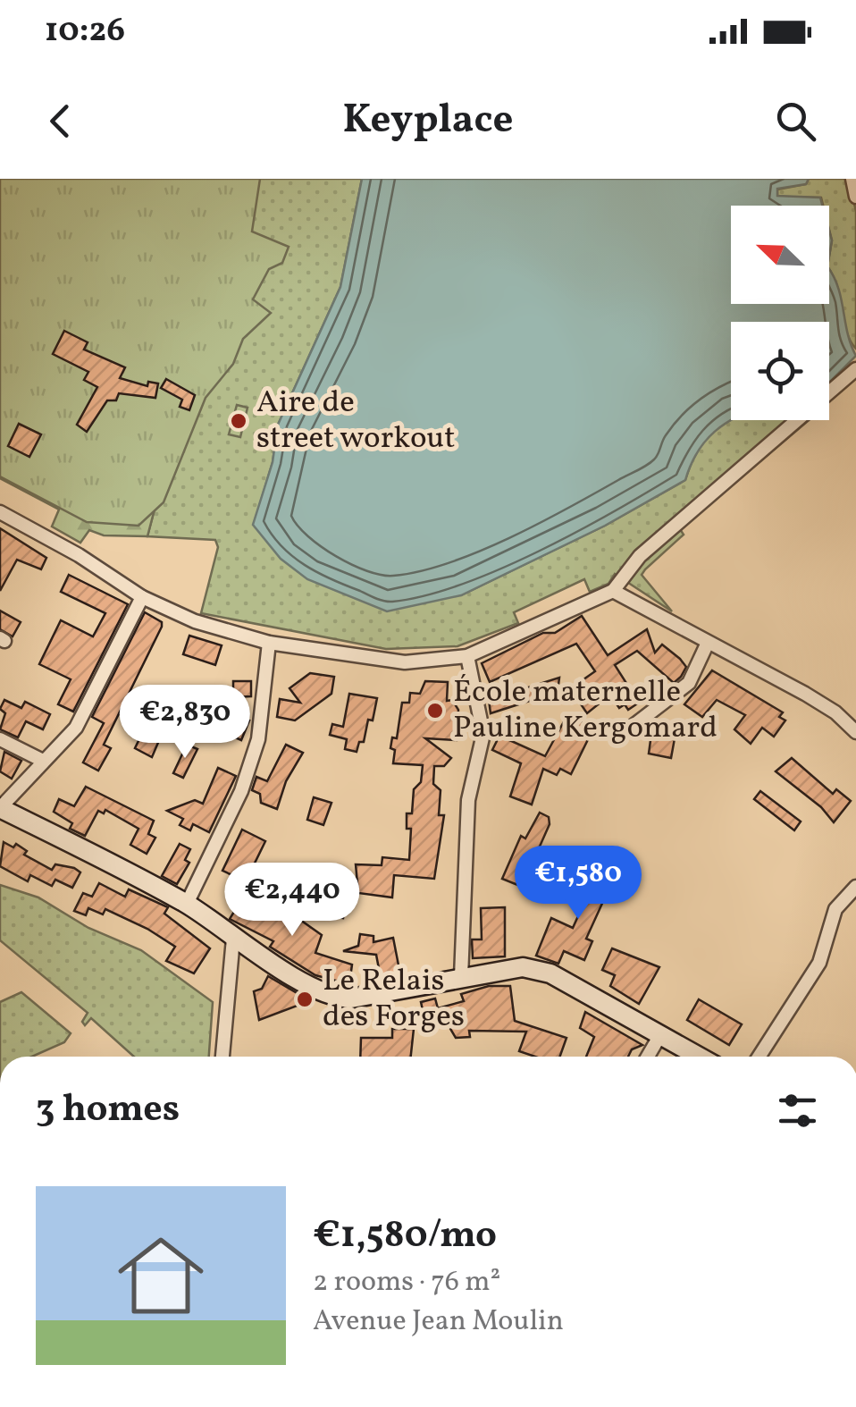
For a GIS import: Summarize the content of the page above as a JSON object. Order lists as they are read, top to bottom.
{
  "places": ["Aire de street workout", "École maternelle Pauline Kergomard", "Le Relais des Forges"],
  "north": "top left",
  "page": {
    "status": "10:26",
    "header": "Keyplace",
    "price": ["€2,830", "€1,580", "€2,440"],
    "heading": "3 homes",
    "list": [
      {
        "name": "€1,580/mo",
        "note": "2 rooms · 76 m² · Avenue Jean Moulin"
      }
    ]
  }
}
